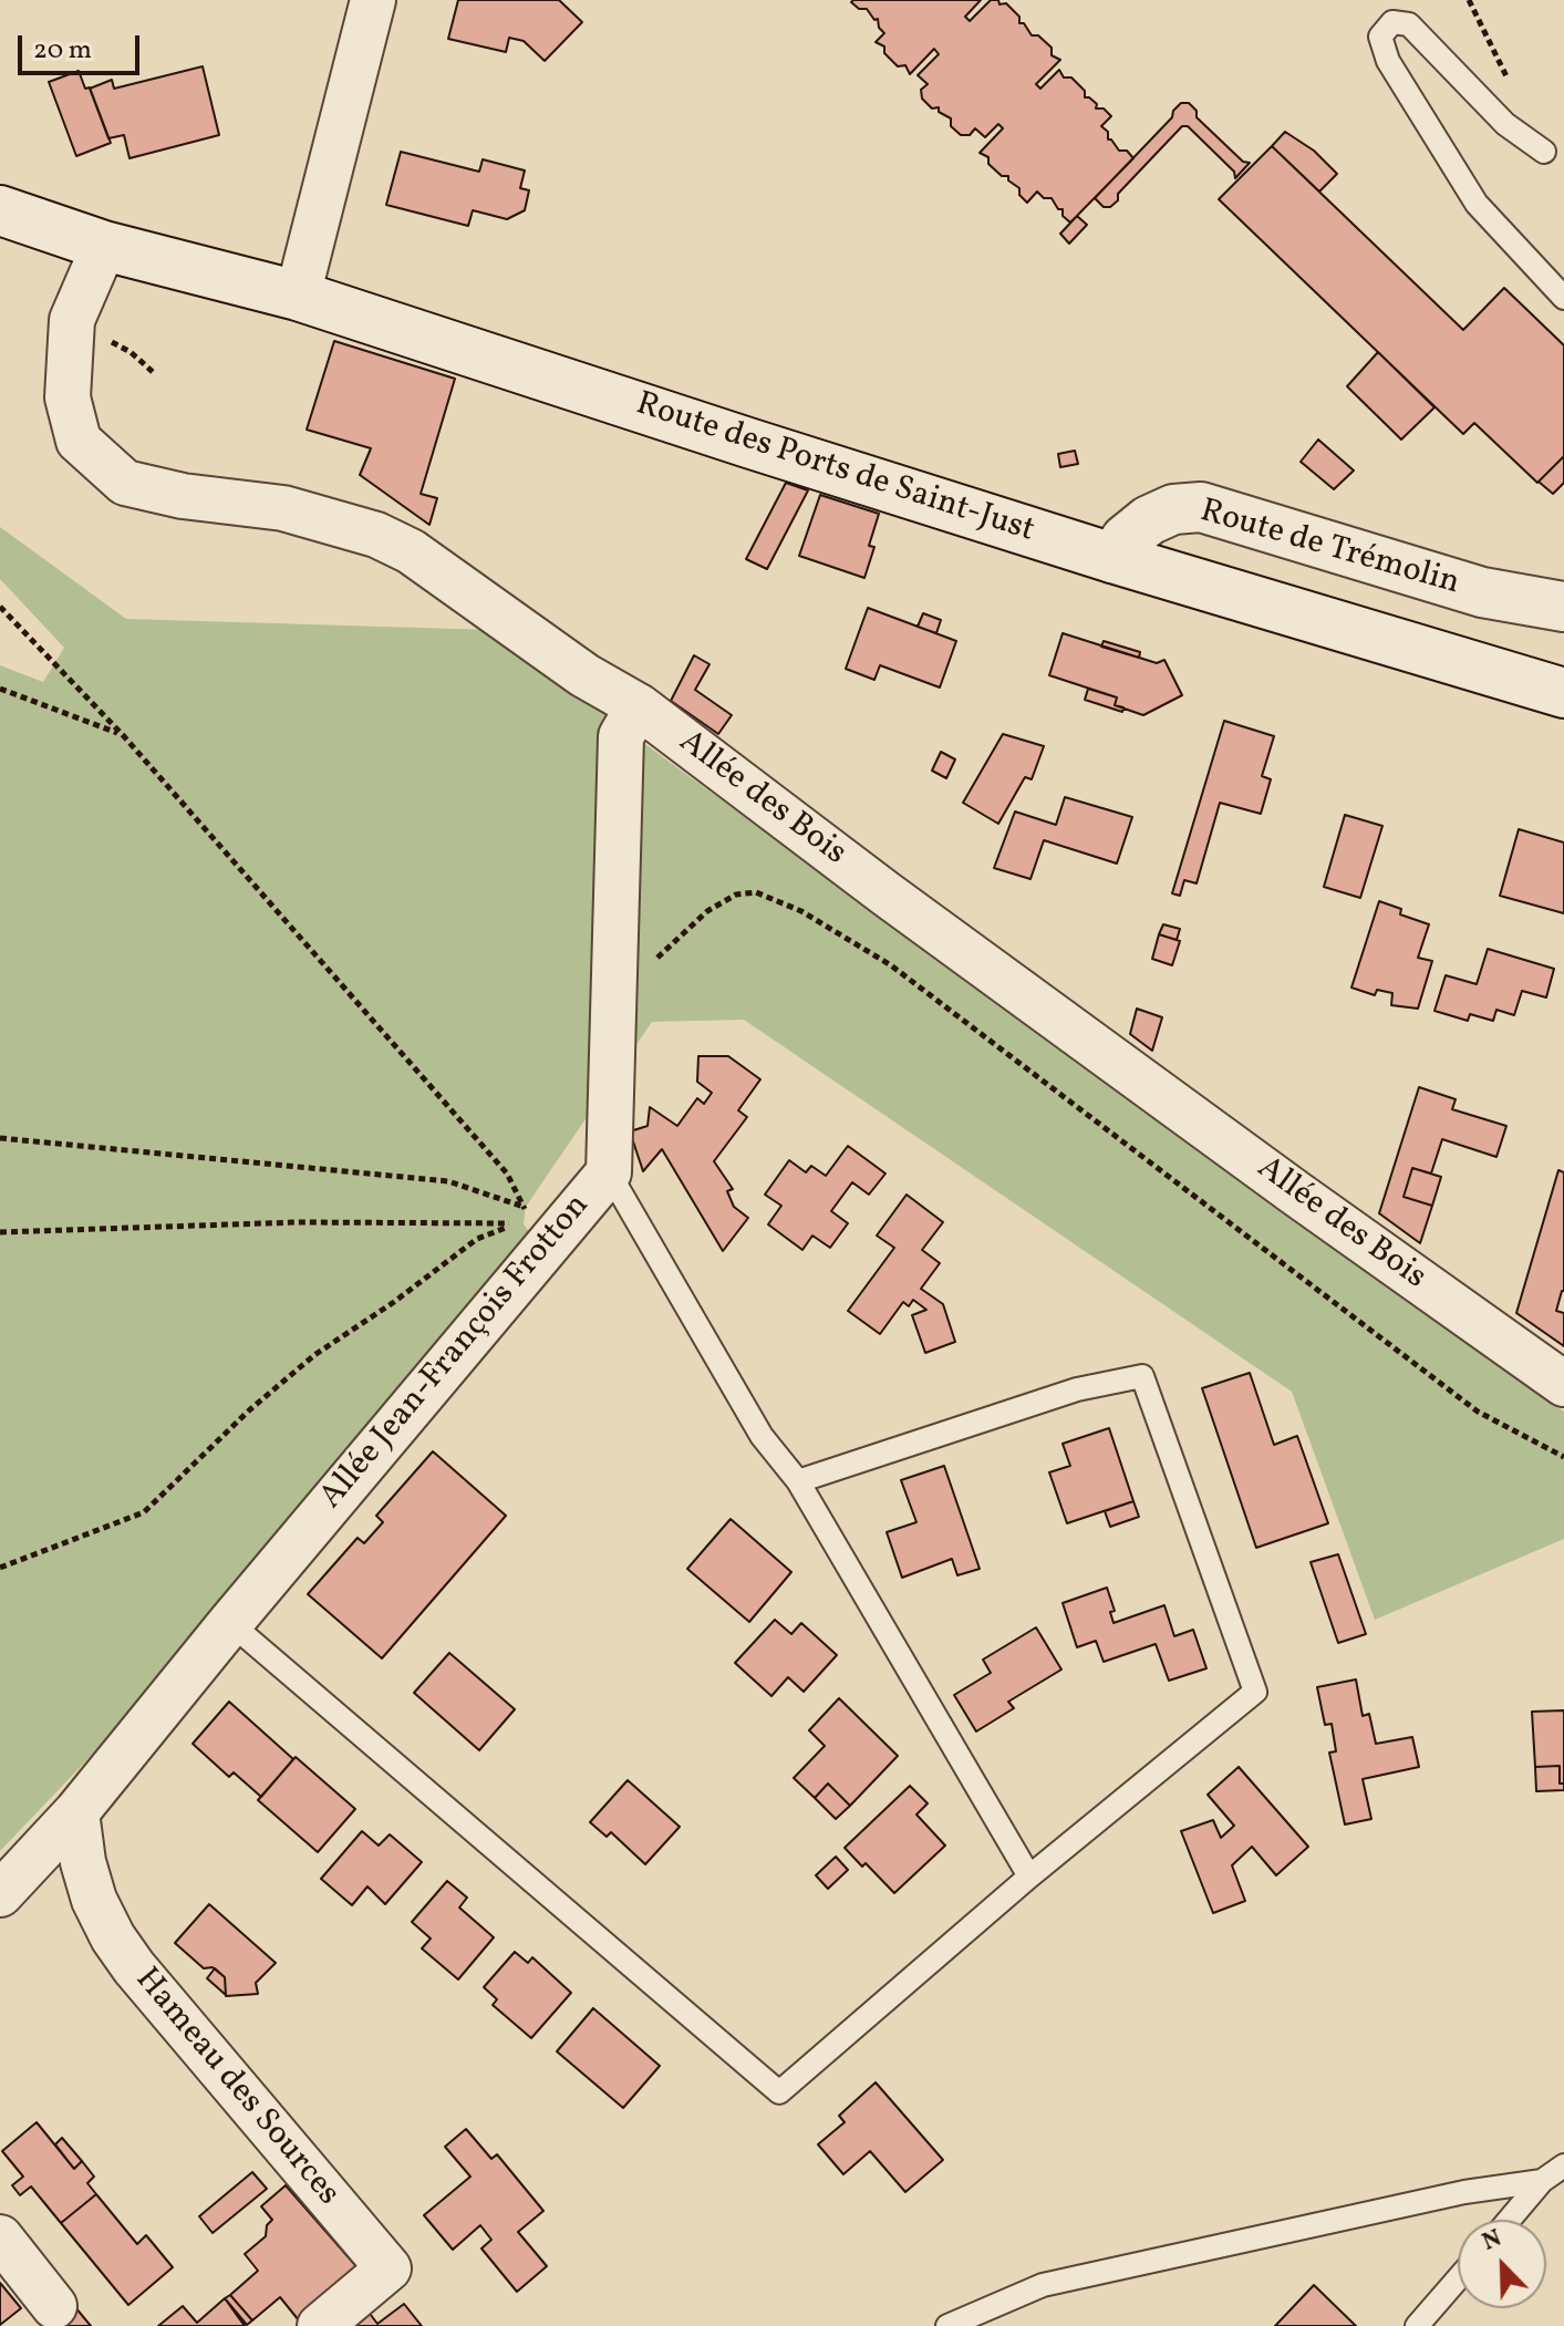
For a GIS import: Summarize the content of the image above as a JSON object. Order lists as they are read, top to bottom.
{
  "streets": {
    "main road": ["Route des Ports de Saint-Just", "Route de Trémolin"],
    "street": ["Allée des Bois", "Allée Jean-François Frotton", "Hameau des Sources"]
  },
  "crossings": [
    ["Route des Ports de Saint-Just", "Route de Trémolin"],
    ["Route des Ports de Saint-Just", "Allée des Bois"],
    ["Allée des Bois", "Allée Jean-François Frotton"],
    ["Allée Jean-François Frotton", "Hameau des Sources"]
  ],
  "scale_bar": "20 m",
  "north": "top left"
}
